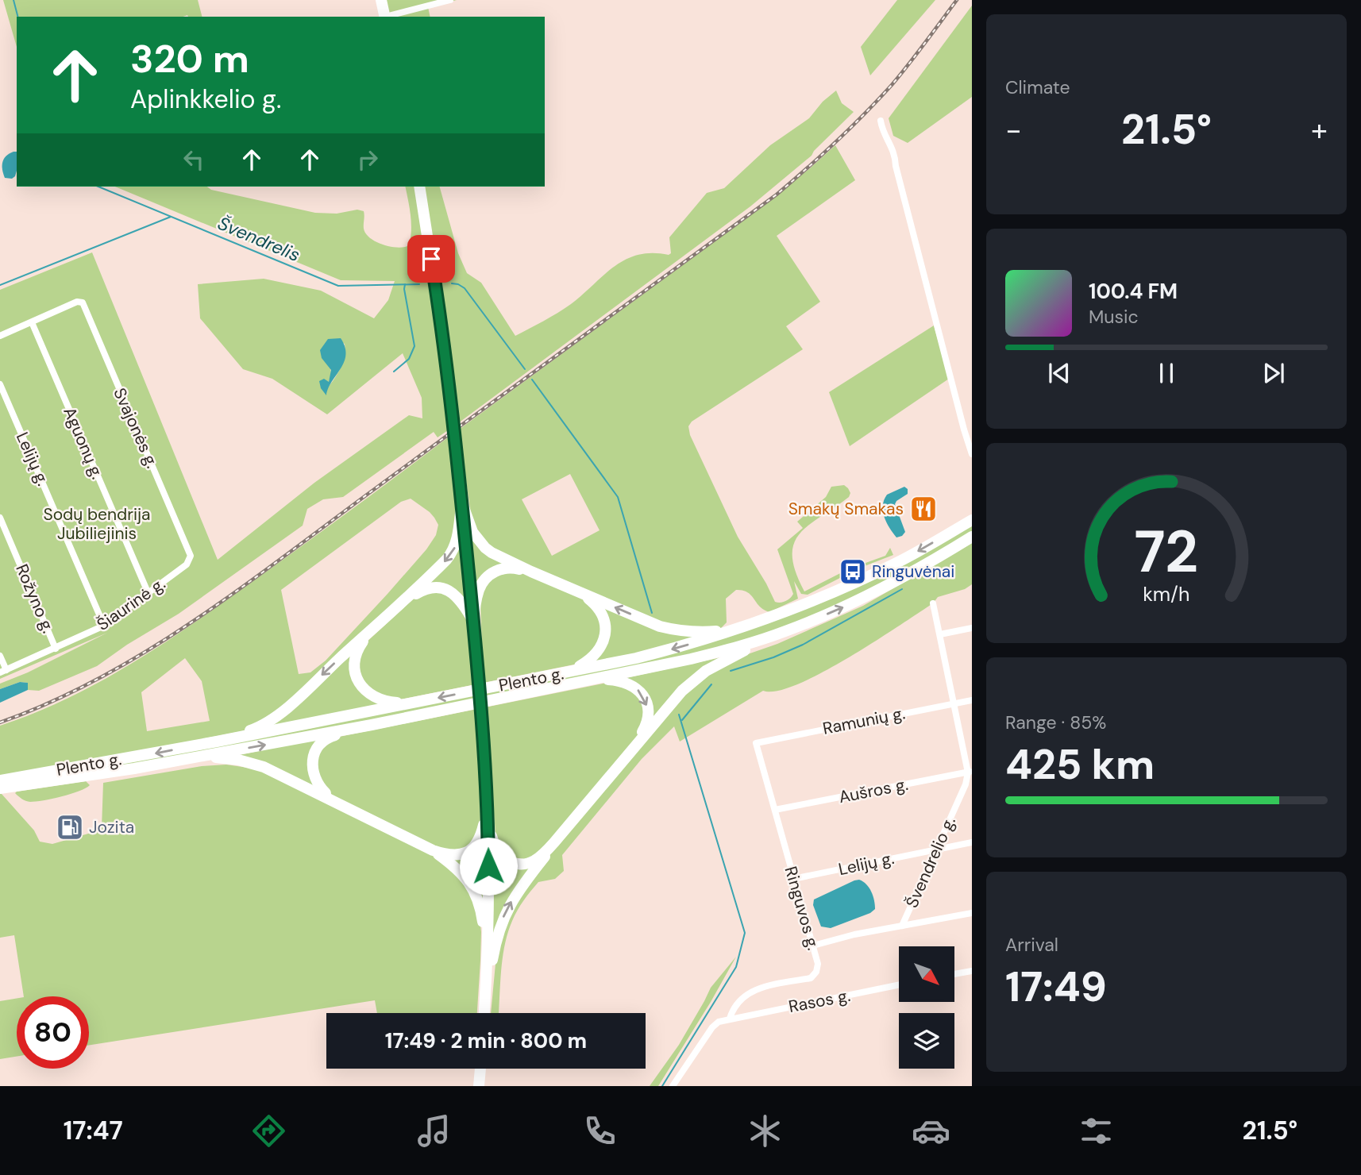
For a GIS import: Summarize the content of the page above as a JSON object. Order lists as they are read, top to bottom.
{
  "streets": {
    "highway": ["Plento g."],
    "street": [
      "Svajonės g.",
      "Aguonų g.",
      "Lelijų g.",
      "Rožyno g.",
      "Šiaurinė g.",
      "Ramunių g.",
      "Aušros g.",
      "Švendrelio g.",
      "Ringuvos g.",
      "Rasos g."
    ]
  },
  "crossings": [
    ["Svajonės g.", "Aguonų g."],
    ["Svajonės g.", "Šiaurinė g."],
    ["Aguonų g.", "Šiaurinė g."],
    ["Lelijų g.", "Šiaurinė g."],
    ["Lelijų g.", "Švendrelio g."],
    ["Lelijų g.", "Ringuvos g."],
    ["Rožyno g.", "Šiaurinė g."],
    ["Ramunių g.", "Švendrelio g."],
    ["Ramunių g.", "Ringuvos g."],
    ["Aušros g.", "Švendrelio g."],
    ["Aušros g.", "Ringuvos g."],
    ["Ringuvos g.", "Rasos g."]
  ],
  "water": ["Švendrelis"],
  "parks": ["Sodų bendrija Jubiliejinis"],
  "places": {
    "restaurant": ["Smakų Smakas"],
    "bus stop": ["Ringuvėnai"],
    "fuel station": ["Jozita"]
  },
  "north": "bottom right",
  "page": {
    "tile": [
      "Climate",
      ["Range · 85%", "425 km"],
      ["Arrival", "17:49"]
    ],
    "turn": ["320 m", "Aplinkkelio g."],
    "heat": ["−", "21.5°", "+"],
    "song": ["100.4 FM", "Music"],
    "limit": "80",
    "trip": "17:49 · 2 min · 800 m",
    "tabs": ["17:47", "21.5°"],
    "gauge": ["72", "km/h"]
  }
}
